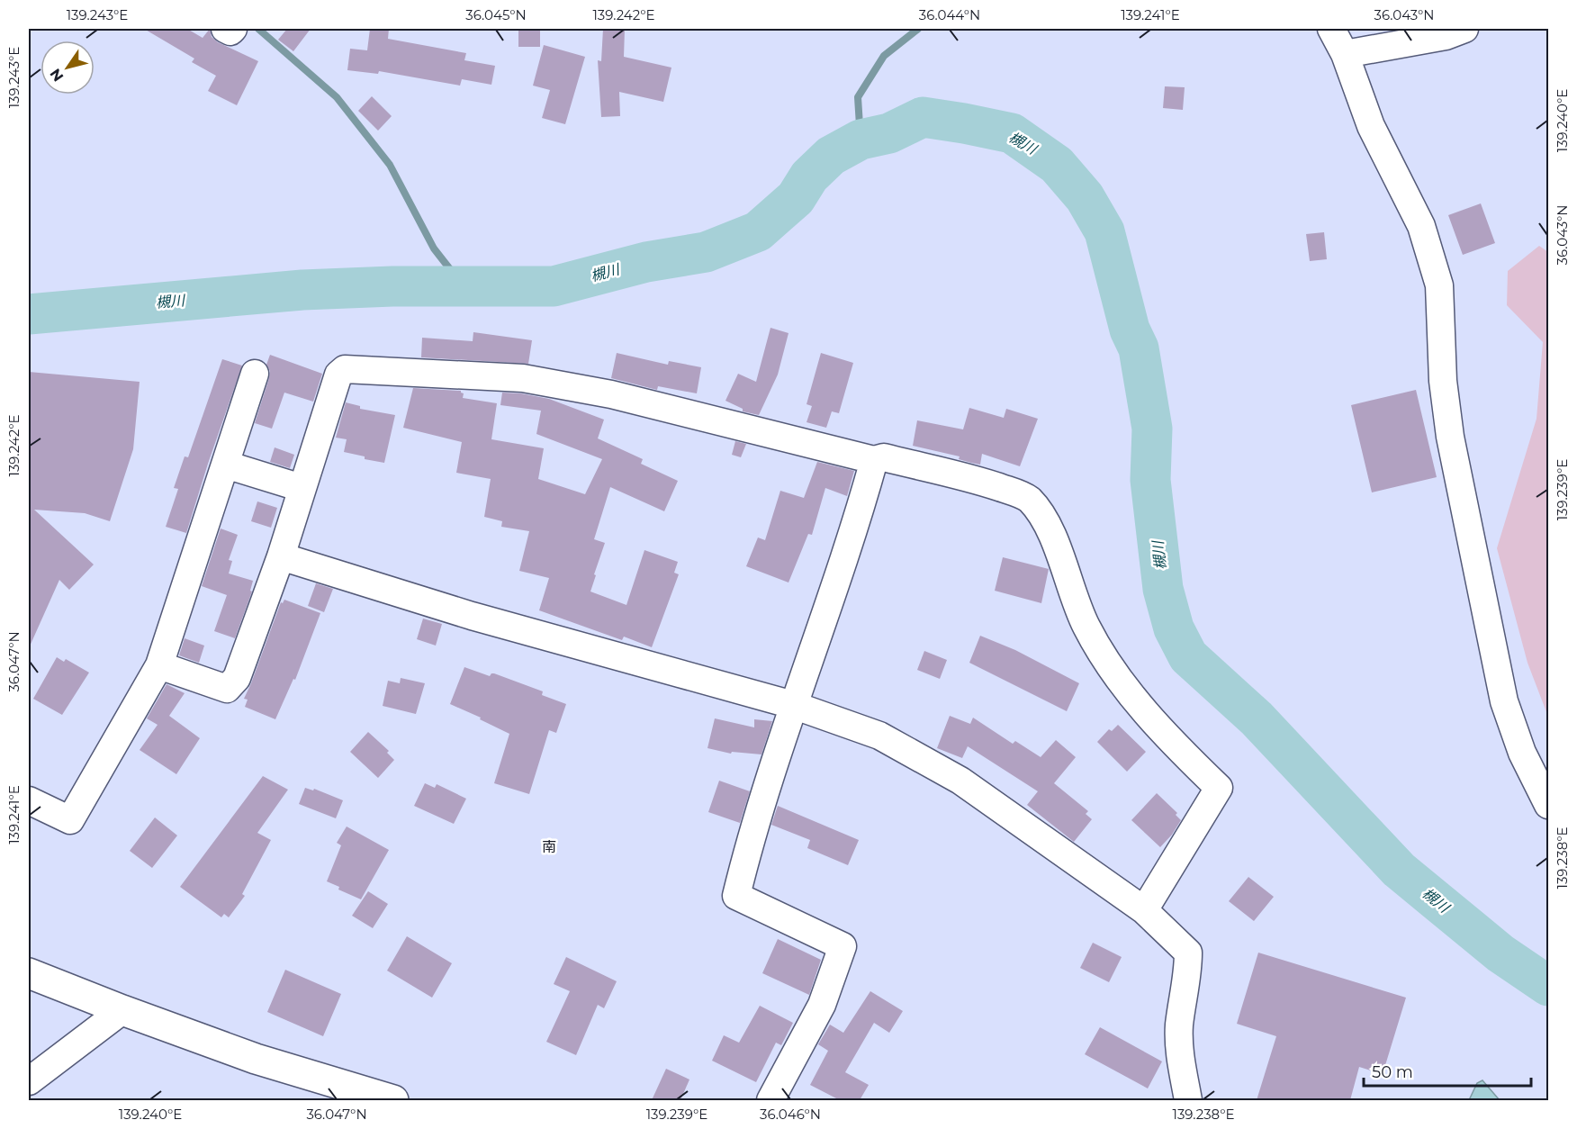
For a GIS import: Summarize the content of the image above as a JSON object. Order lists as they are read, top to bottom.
{
  "districts": ["南"],
  "water": ["槻川"],
  "scale_bar": "50 m",
  "north": "bottom left",
  "coordinates": [
    "139.243°E",
    "36.045°N",
    "139.242°E",
    "36.044°N",
    "139.241°E",
    "36.043°N",
    "139.240°E",
    "139.239°E",
    "36.047°N",
    "139.238°E",
    "36.046°N"
  ]
}
